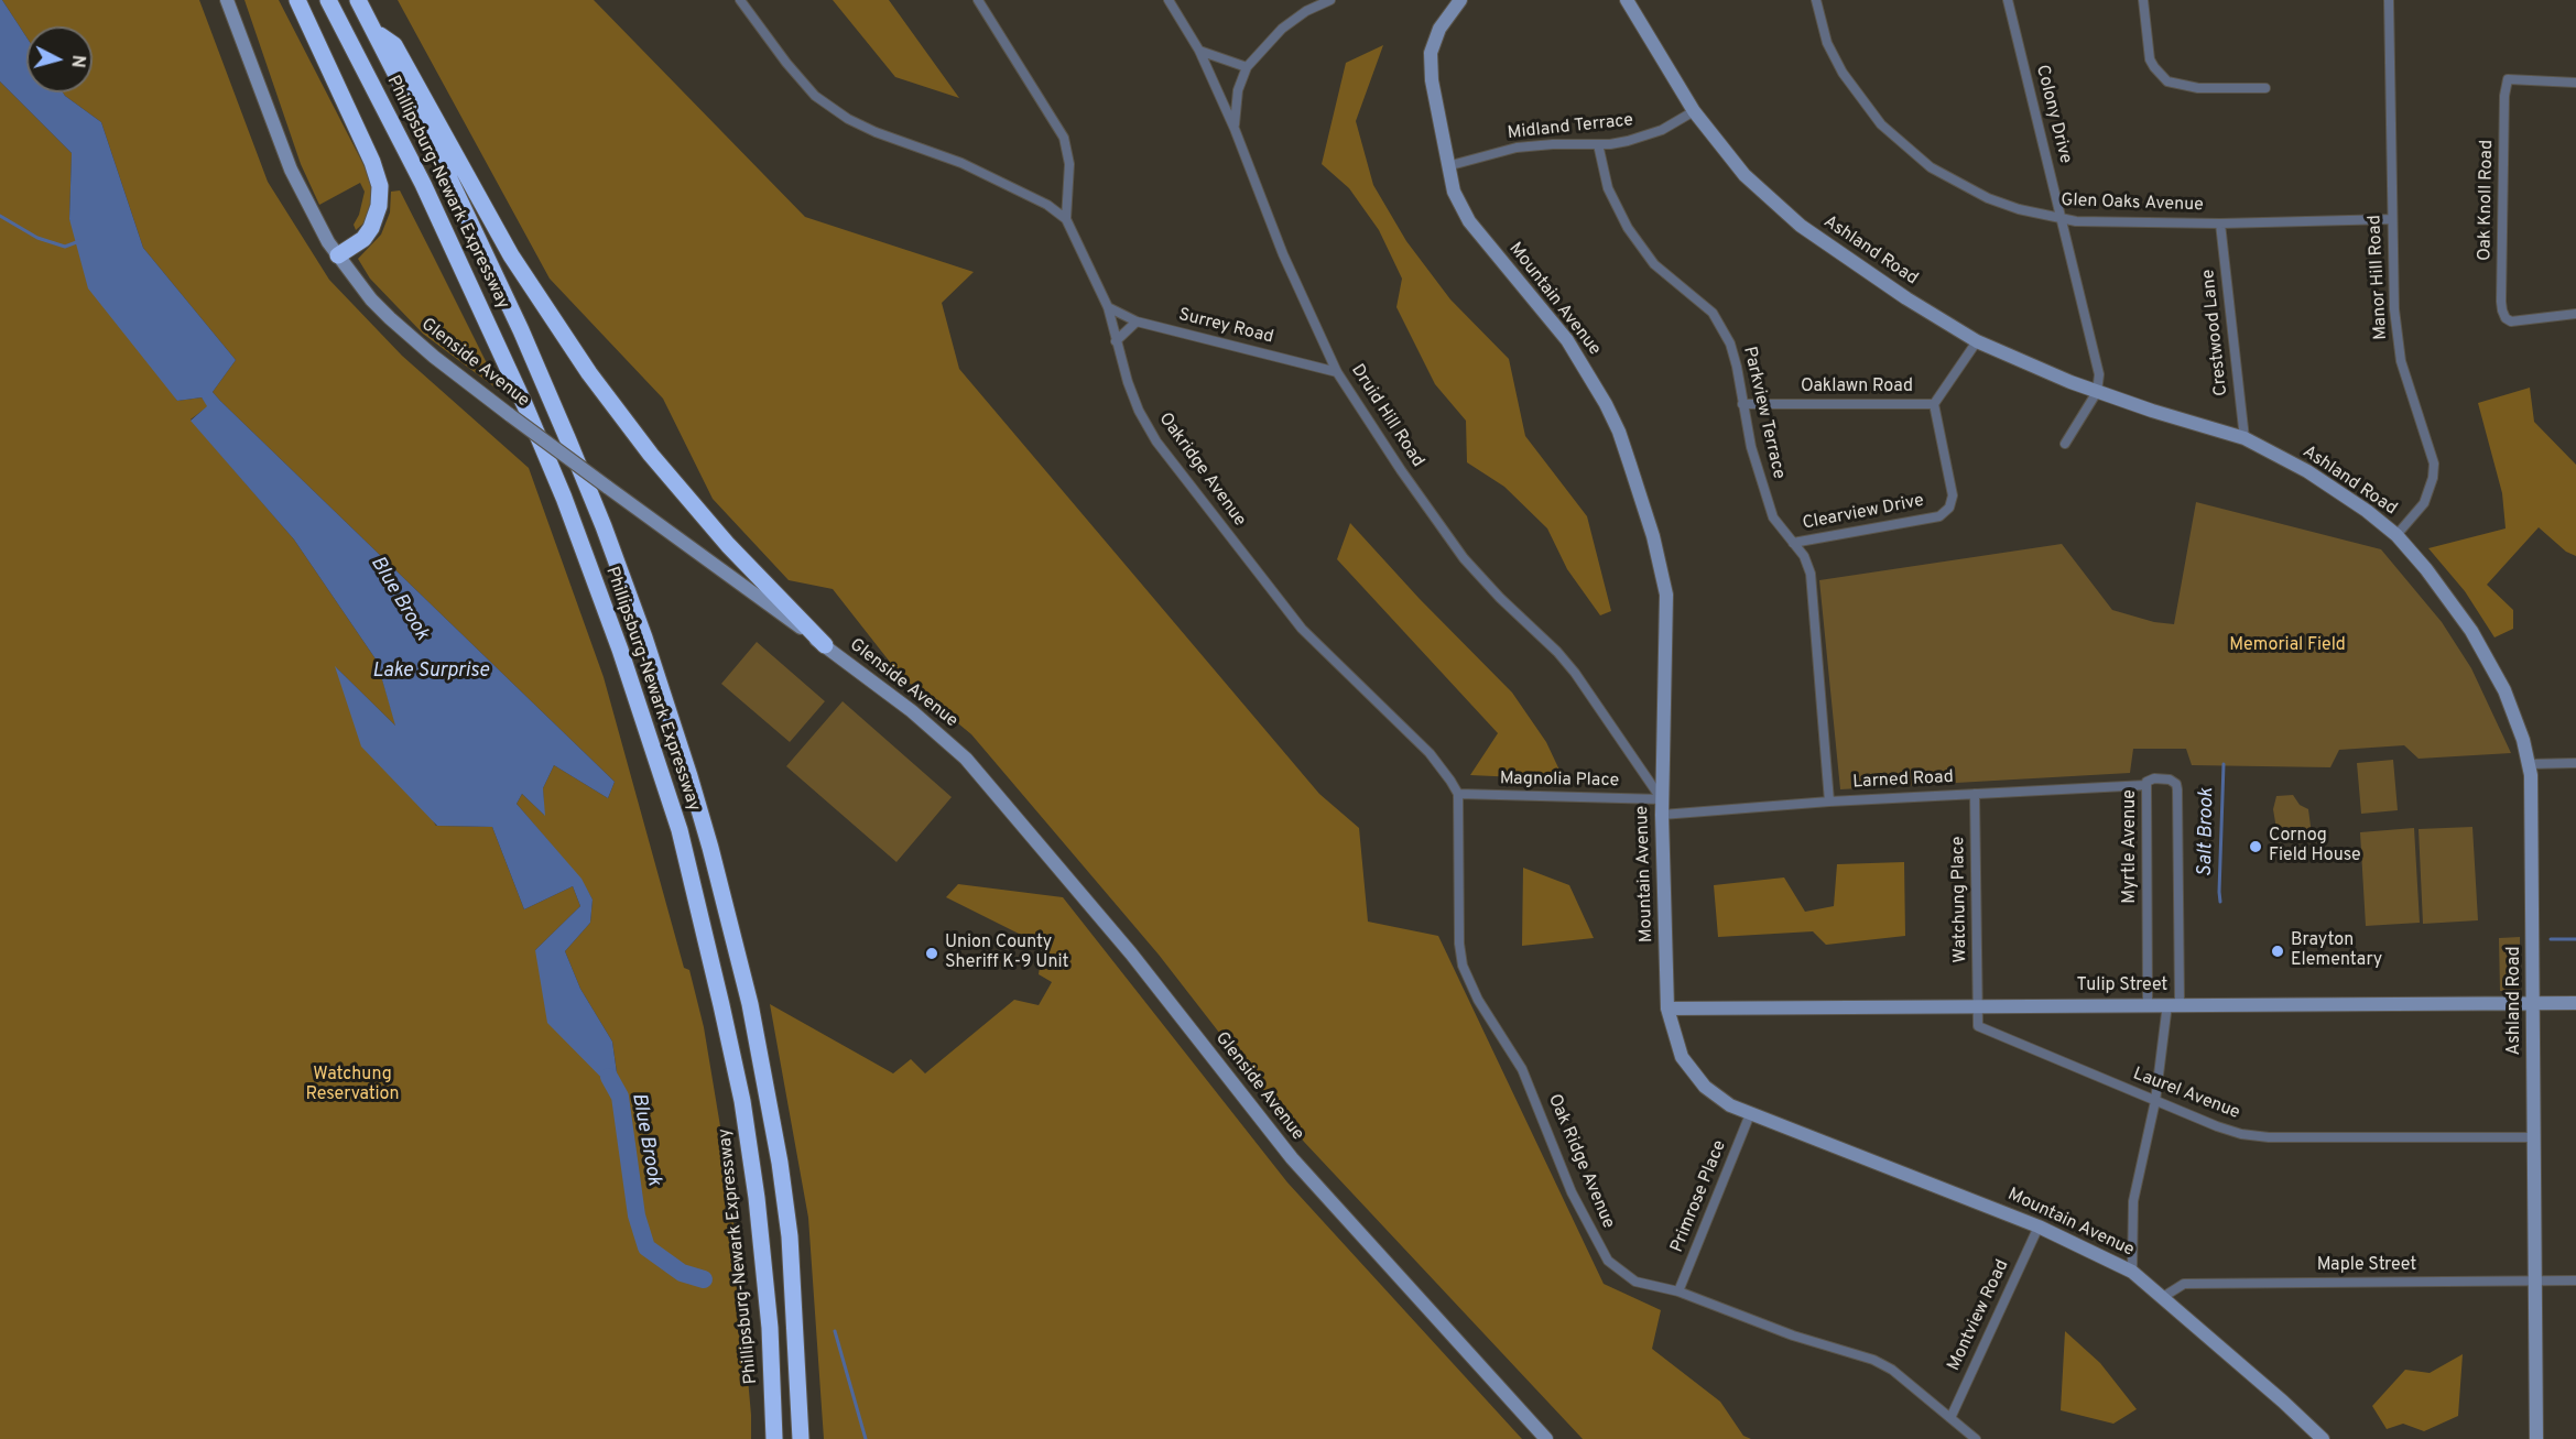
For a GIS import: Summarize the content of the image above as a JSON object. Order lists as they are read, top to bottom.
{
  "streets": {
    "highway": ["Phillipsburg-Newark Expressway"],
    "main road": [
      "Ashland Road",
      "Mountain Avenue",
      "Glenside Avenue",
      "Tulip Street"
    ],
    "street": [
      "Colony Drive",
      "Midland Terrace",
      "Oak Knoll Road",
      "Glen Oaks Avenue",
      "Manor Hill Road",
      "Surrey Road",
      "Crestwood Lane",
      "Oaklawn Road",
      "Parkview Terrace",
      "Druid Hill Road",
      "Oakridge Avenue",
      "Clearview Drive",
      "Magnolia Place",
      "Larned Road",
      "Myrtle Avenue",
      "Watchung Place",
      "Laurel Avenue",
      "Oak Ridge Avenue",
      "Primrose Place",
      "Maple Street",
      "Montview Road"
    ]
  },
  "crossings": [
    ["Colony Drive", "Glen Oaks Avenue"],
    ["Colony Drive", "Ashland Road"],
    ["Midland Terrace", "Ashland Road"],
    ["Midland Terrace", "Mountain Avenue"],
    ["Midland Terrace", "Parkview Terrace"],
    ["Glen Oaks Avenue", "Manor Hill Road"],
    ["Glen Oaks Avenue", "Crestwood Lane"],
    ["Ashland Road", "Manor Hill Road"],
    ["Ashland Road", "Crestwood Lane"],
    ["Ashland Road", "Oaklawn Road"],
    ["Ashland Road", "Tulip Street"],
    ["Ashland Road", "Laurel Avenue"],
    ["Ashland Road", "Maple Street"],
    ["Mountain Avenue", "Druid Hill Road"],
    ["Mountain Avenue", "Magnolia Place"],
    ["Mountain Avenue", "Larned Road"],
    ["Mountain Avenue", "Myrtle Avenue"],
    ["Mountain Avenue", "Tulip Street"],
    ["Mountain Avenue", "Primrose Place"],
    ["Mountain Avenue", "Maple Street"],
    ["Mountain Avenue", "Montview Road"],
    ["Surrey Road", "Druid Hill Road"],
    ["Surrey Road", "Oakridge Avenue"],
    ["Oaklawn Road", "Parkview Terrace"],
    ["Oaklawn Road", "Clearview Drive"],
    ["Parkview Terrace", "Clearview Drive"],
    ["Parkview Terrace", "Larned Road"],
    ["Druid Hill Road", "Magnolia Place"],
    ["Oakridge Avenue", "Magnolia Place"],
    ["Oakridge Avenue", "Oak Ridge Avenue"],
    ["Magnolia Place", "Oak Ridge Avenue"],
    ["Larned Road", "Myrtle Avenue"],
    ["Larned Road", "Watchung Place"],
    ["Myrtle Avenue", "Tulip Street"],
    ["Myrtle Avenue", "Laurel Avenue"],
    ["Watchung Place", "Tulip Street"],
    ["Watchung Place", "Laurel Avenue"],
    ["Tulip Street", "Laurel Avenue"],
    ["Oak Ridge Avenue", "Primrose Place"],
    ["Oak Ridge Avenue", "Montview Road"]
  ],
  "water": ["Blue Brook", "Lake Surprise", "Salt Brook"],
  "parks": ["Memorial Field", "Watchung Reservation"],
  "places": ["Cornog Field House", "Brayton Elementary", "Union County Sheriff K-9 Unit"],
  "north": "right"
}
